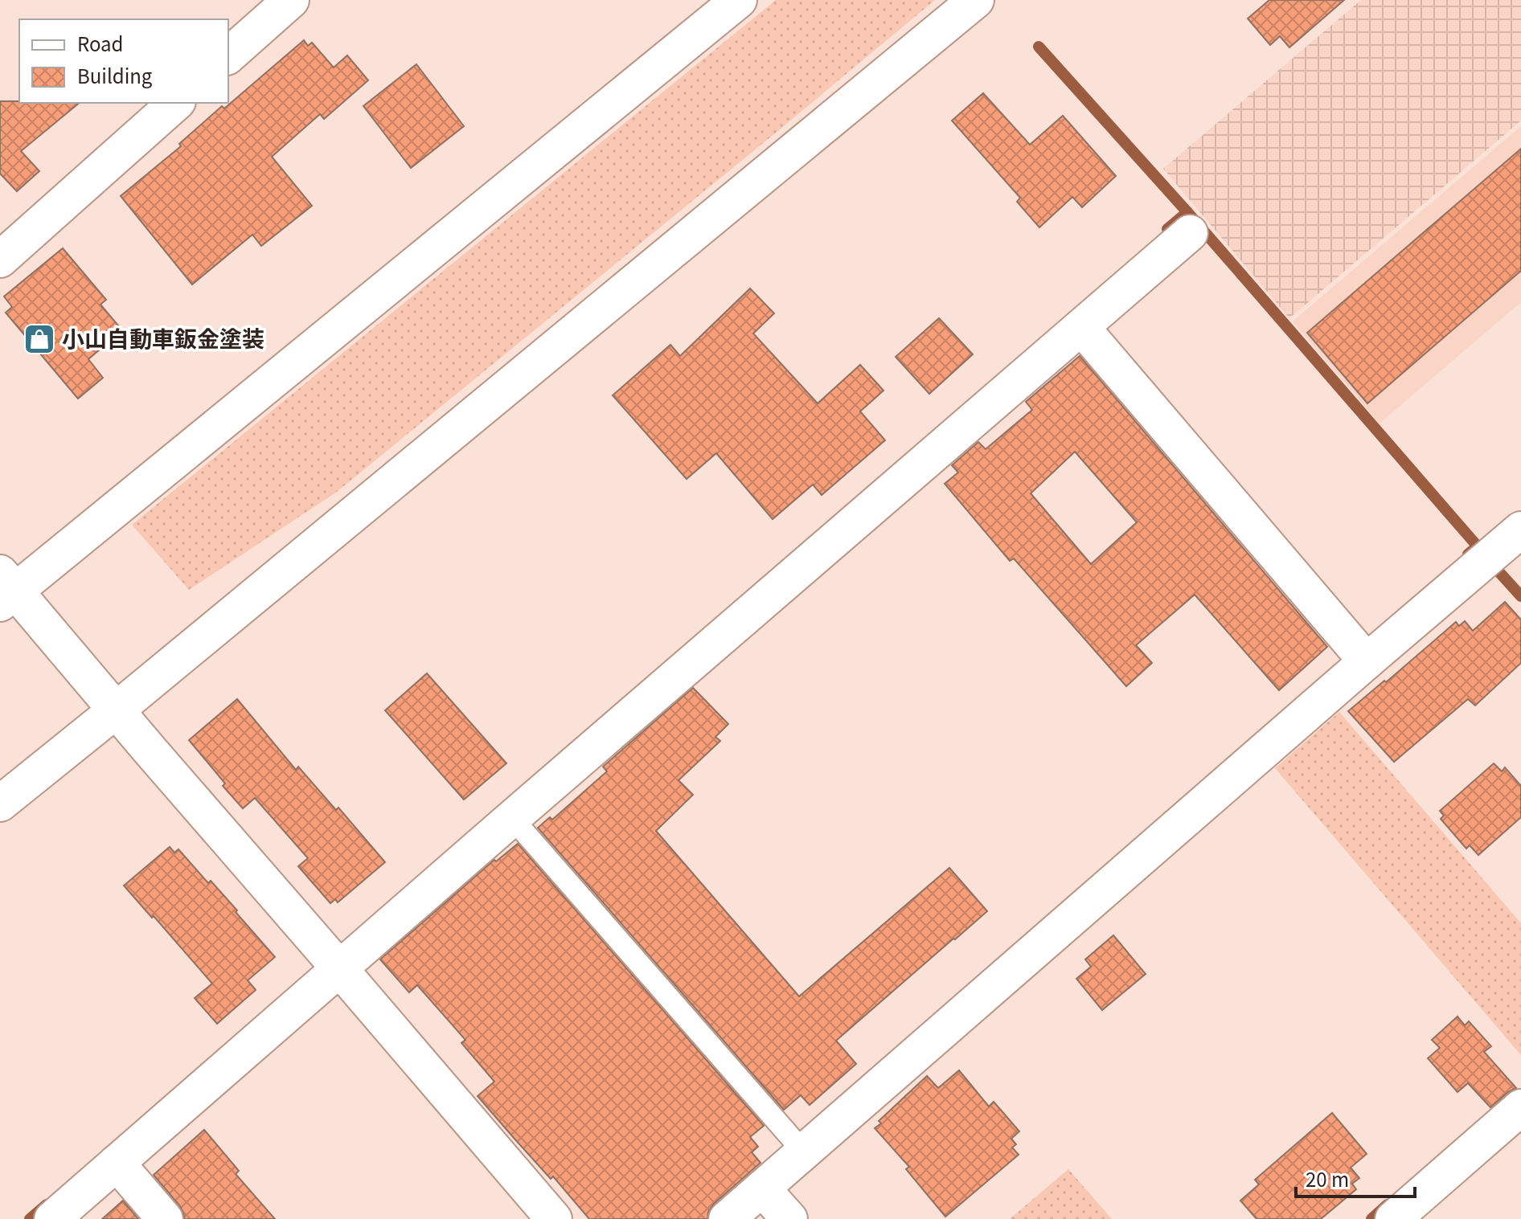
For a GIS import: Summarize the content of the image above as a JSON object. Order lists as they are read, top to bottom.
{
  "places": {
    "shop": ["小山自動車鈑金塗装"]
  },
  "legend": ["Road", "Building"],
  "scale_bar": "20 m"
}
